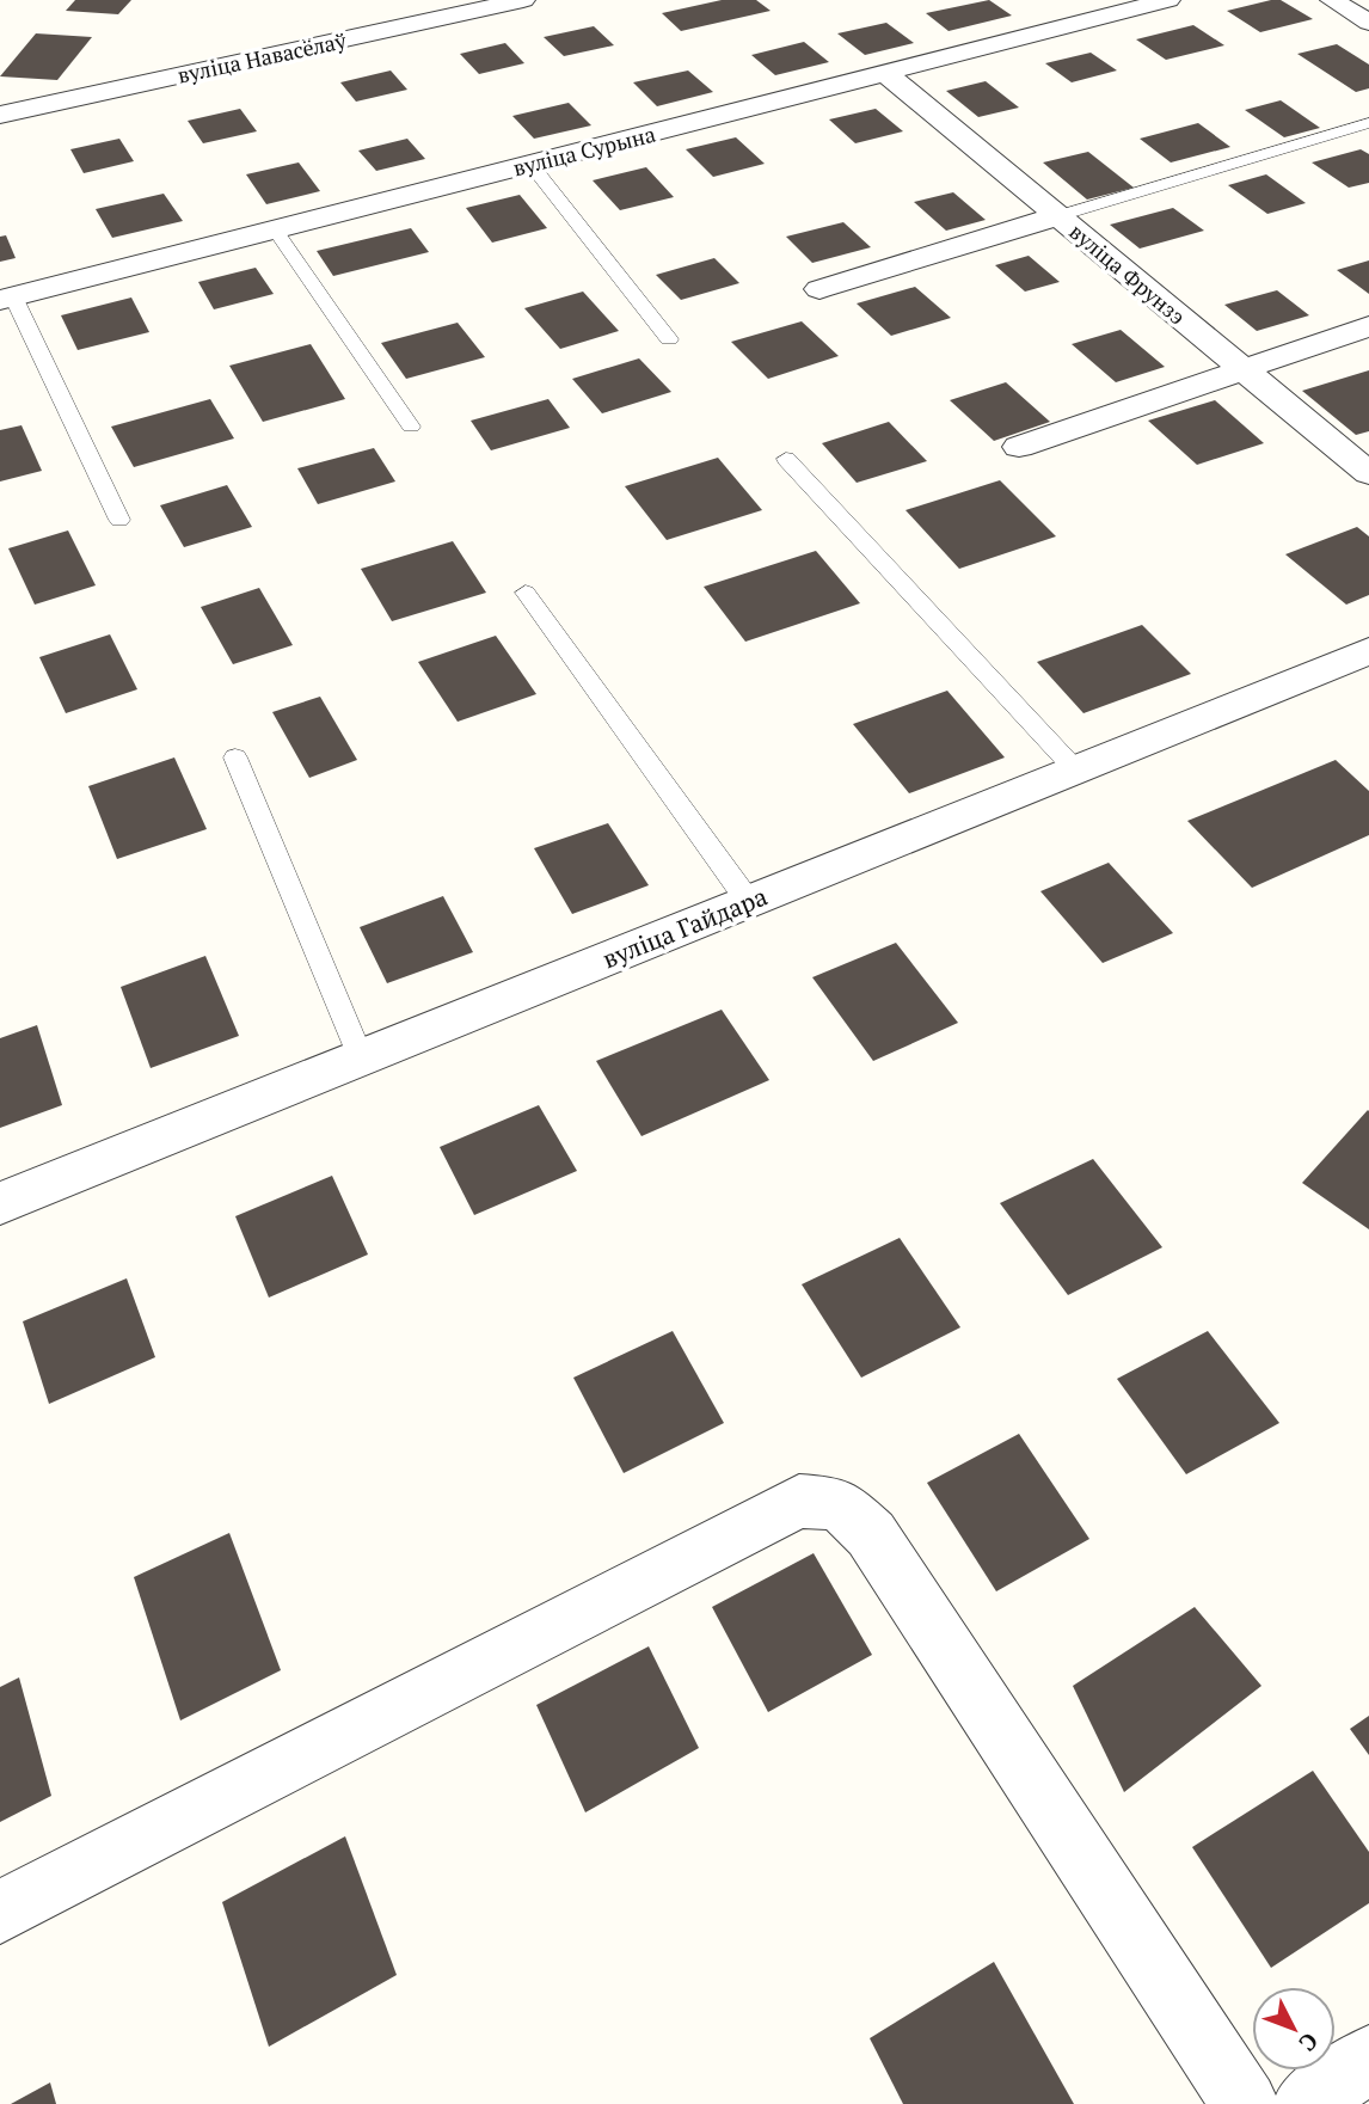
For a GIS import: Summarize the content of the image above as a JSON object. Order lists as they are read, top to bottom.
{
  "streets": {
    "street": [
      "вуліца Навасёлаў",
      "вуліца Сурына",
      "вуліца Фрунзэ",
      "вуліца Гайдара"
    ]
  },
  "crossings": [
    ["вуліца Сурына", "вуліца Фрунзэ"]
  ],
  "north": "bottom right"
}
